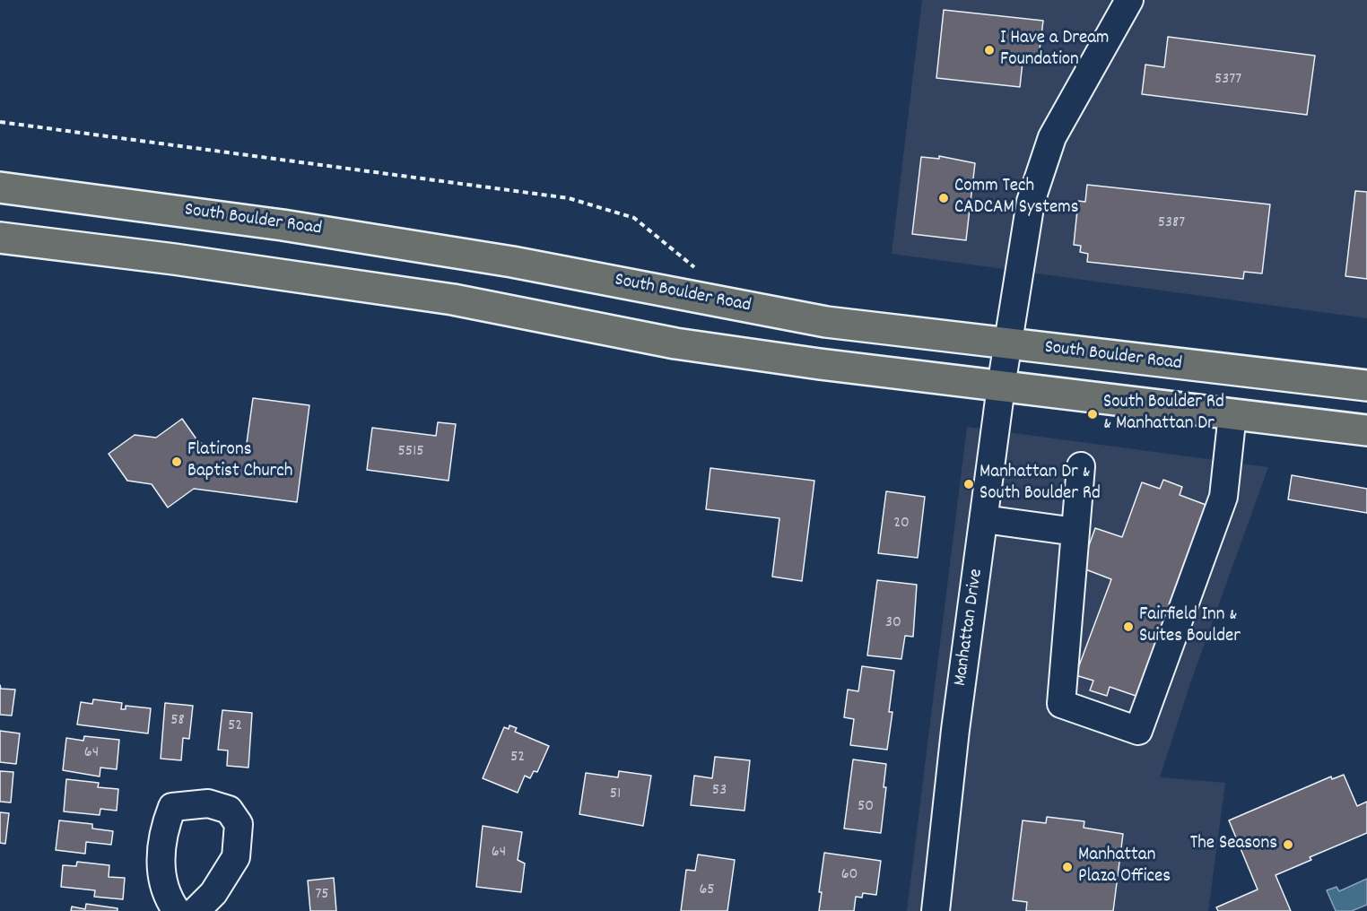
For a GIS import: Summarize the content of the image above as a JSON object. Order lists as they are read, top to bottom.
{
  "streets": {
    "main road": ["South Boulder Road"],
    "street": ["Manhattan Drive"]
  },
  "crossings": [
    ["South Boulder Road", "Manhattan Drive"]
  ],
  "places": [
    "I Have a Dream Foundation",
    "Comm Tech CADCAM Systems",
    "South Boulder Rd & Manhattan Dr",
    "Flatirons Baptist Church",
    "Manhattan Dr & South Boulder Rd",
    "Fairfield Inn & Suites Boulder",
    "The Seasons",
    "Manhattan Plaza Offices"
  ],
  "house_numbers": [
    "5377",
    "5387",
    "5515",
    "20",
    "30",
    "58",
    "52",
    "64",
    "52",
    "53",
    "51",
    "50",
    "64",
    "60",
    "65",
    "75"
  ]
}
